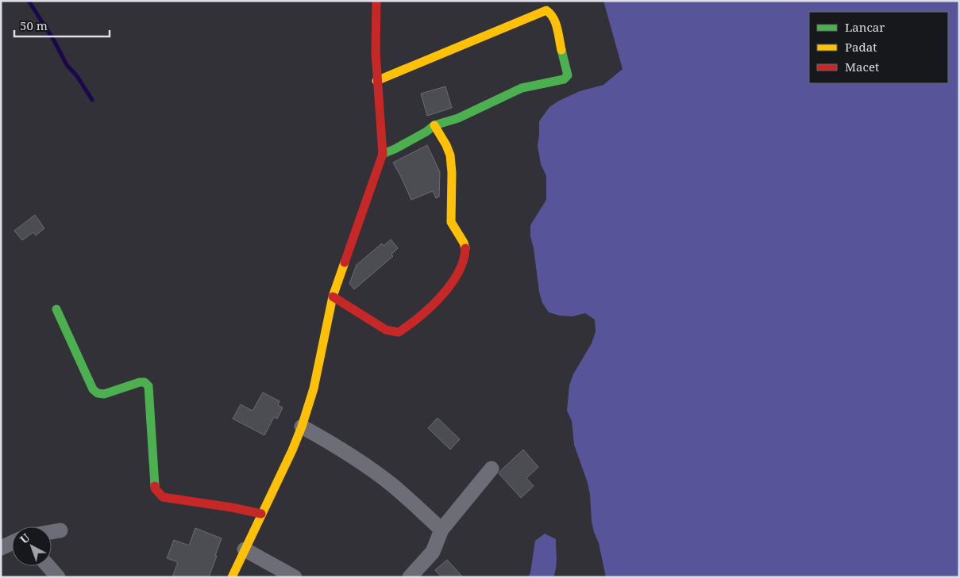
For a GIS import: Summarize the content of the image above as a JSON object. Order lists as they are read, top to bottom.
{
  "legend": ["Lancar", "Padat", "Macet"],
  "scale_bar": "50 m",
  "north": "top left"
}
